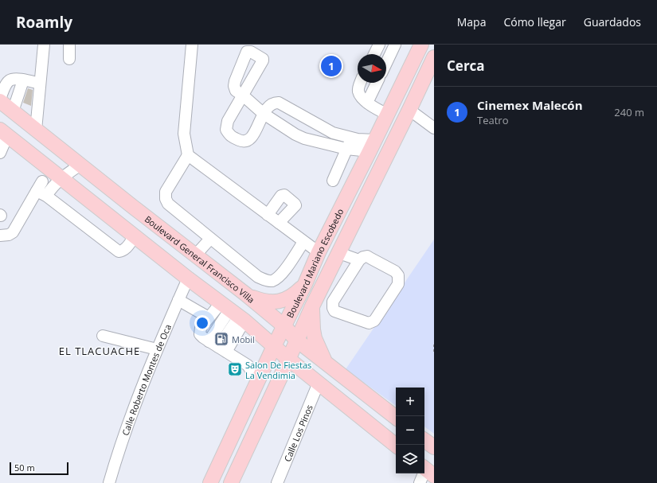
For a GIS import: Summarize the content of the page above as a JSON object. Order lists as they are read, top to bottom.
{
  "streets": {
    "main road": ["Boulevard General Francisco Villa", "Boulevard Mariano Escobedo"],
    "street": ["Calle Roberto Montes de Oca", "Calle Los Pinos"]
  },
  "crossings": [
    ["Boulevard General Francisco Villa", "Boulevard Mariano Escobedo"]
  ],
  "districts": ["EL TLACUACHE"],
  "places": {
    "fuel station": ["Mobil"],
    "theatre": ["Salon De Fiestas La Vendimia"]
  },
  "scale_bar": "50 m",
  "north": "right",
  "page": {
    "header": "Roamly",
    "nav": ["Mapa", "Cómo llegar", "Guardados"],
    "heading": "Cerca",
    "pins": "1",
    "list": [
      {
        "mark": "1",
        "name": "Cinemex Malecón",
        "note": "Teatro",
        "value": "240 m"
      }
    ],
    "map_buttons": ["+", "−"],
    "scale": "50 m"
  }
}
